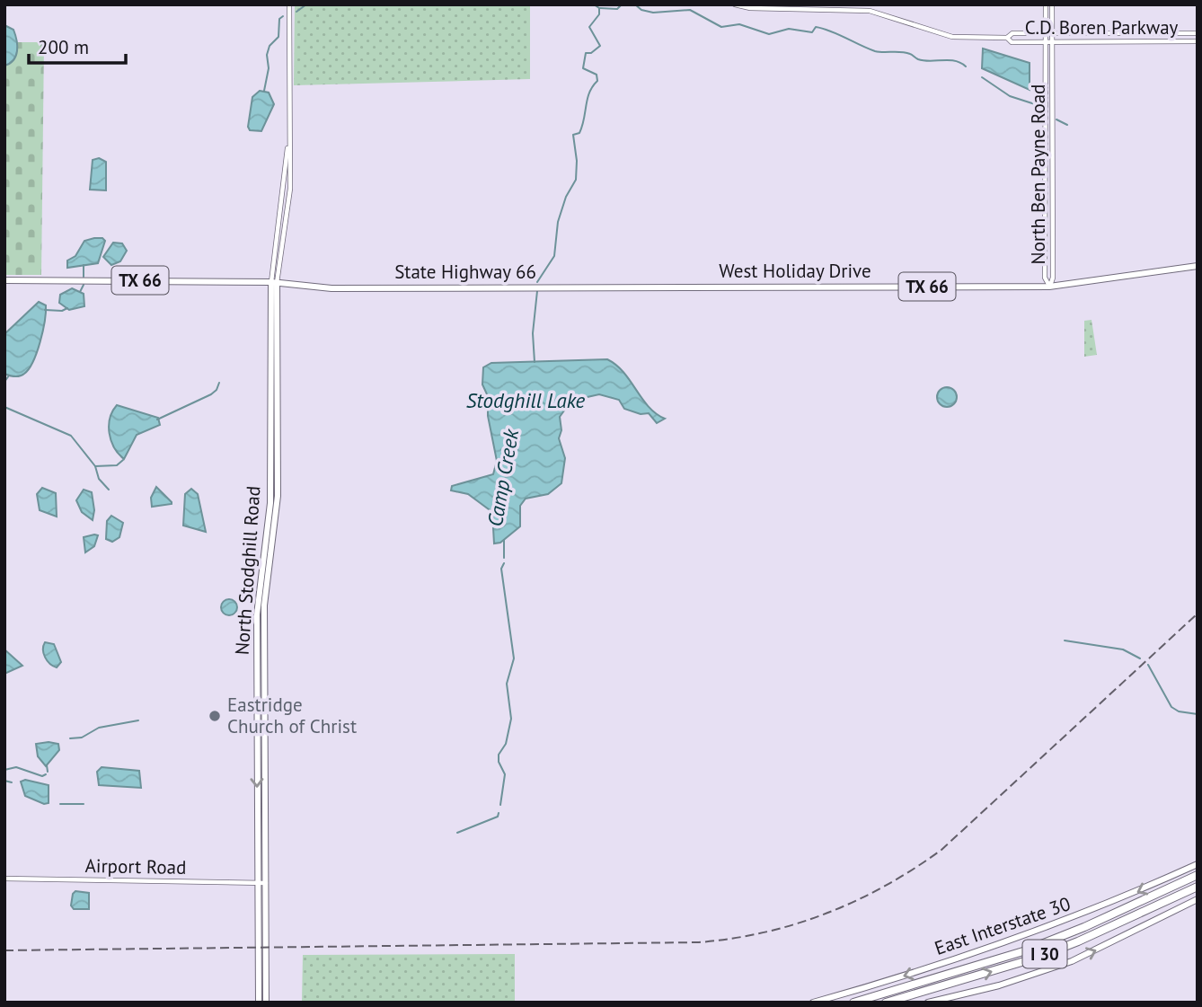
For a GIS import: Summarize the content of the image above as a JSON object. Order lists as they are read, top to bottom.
{
  "streets": {
    "highway": ["I 30"],
    "main road": [
      "West Holiday Drive",
      "State Highway 66",
      "TX 66",
      "North Stodghill Road",
      "East Interstate 30"
    ],
    "street": ["C.D. Boren Parkway", "North Ben Payne Road", "Airport Road"]
  },
  "crossings": [
    ["C.D. Boren Parkway", "North Ben Payne Road"],
    ["North Ben Payne Road", "West Holiday Drive"],
    ["West Holiday Drive", "State Highway 66"],
    ["State Highway 66", "TX 66"],
    ["State Highway 66", "North Stodghill Road"],
    ["TX 66", "North Stodghill Road"],
    ["North Stodghill Road", "Airport Road"]
  ],
  "water": ["Stodghill Lake", "Camp Creek"],
  "places": ["Eastridge Church of Christ"],
  "scale_bar": "200 m"
}
